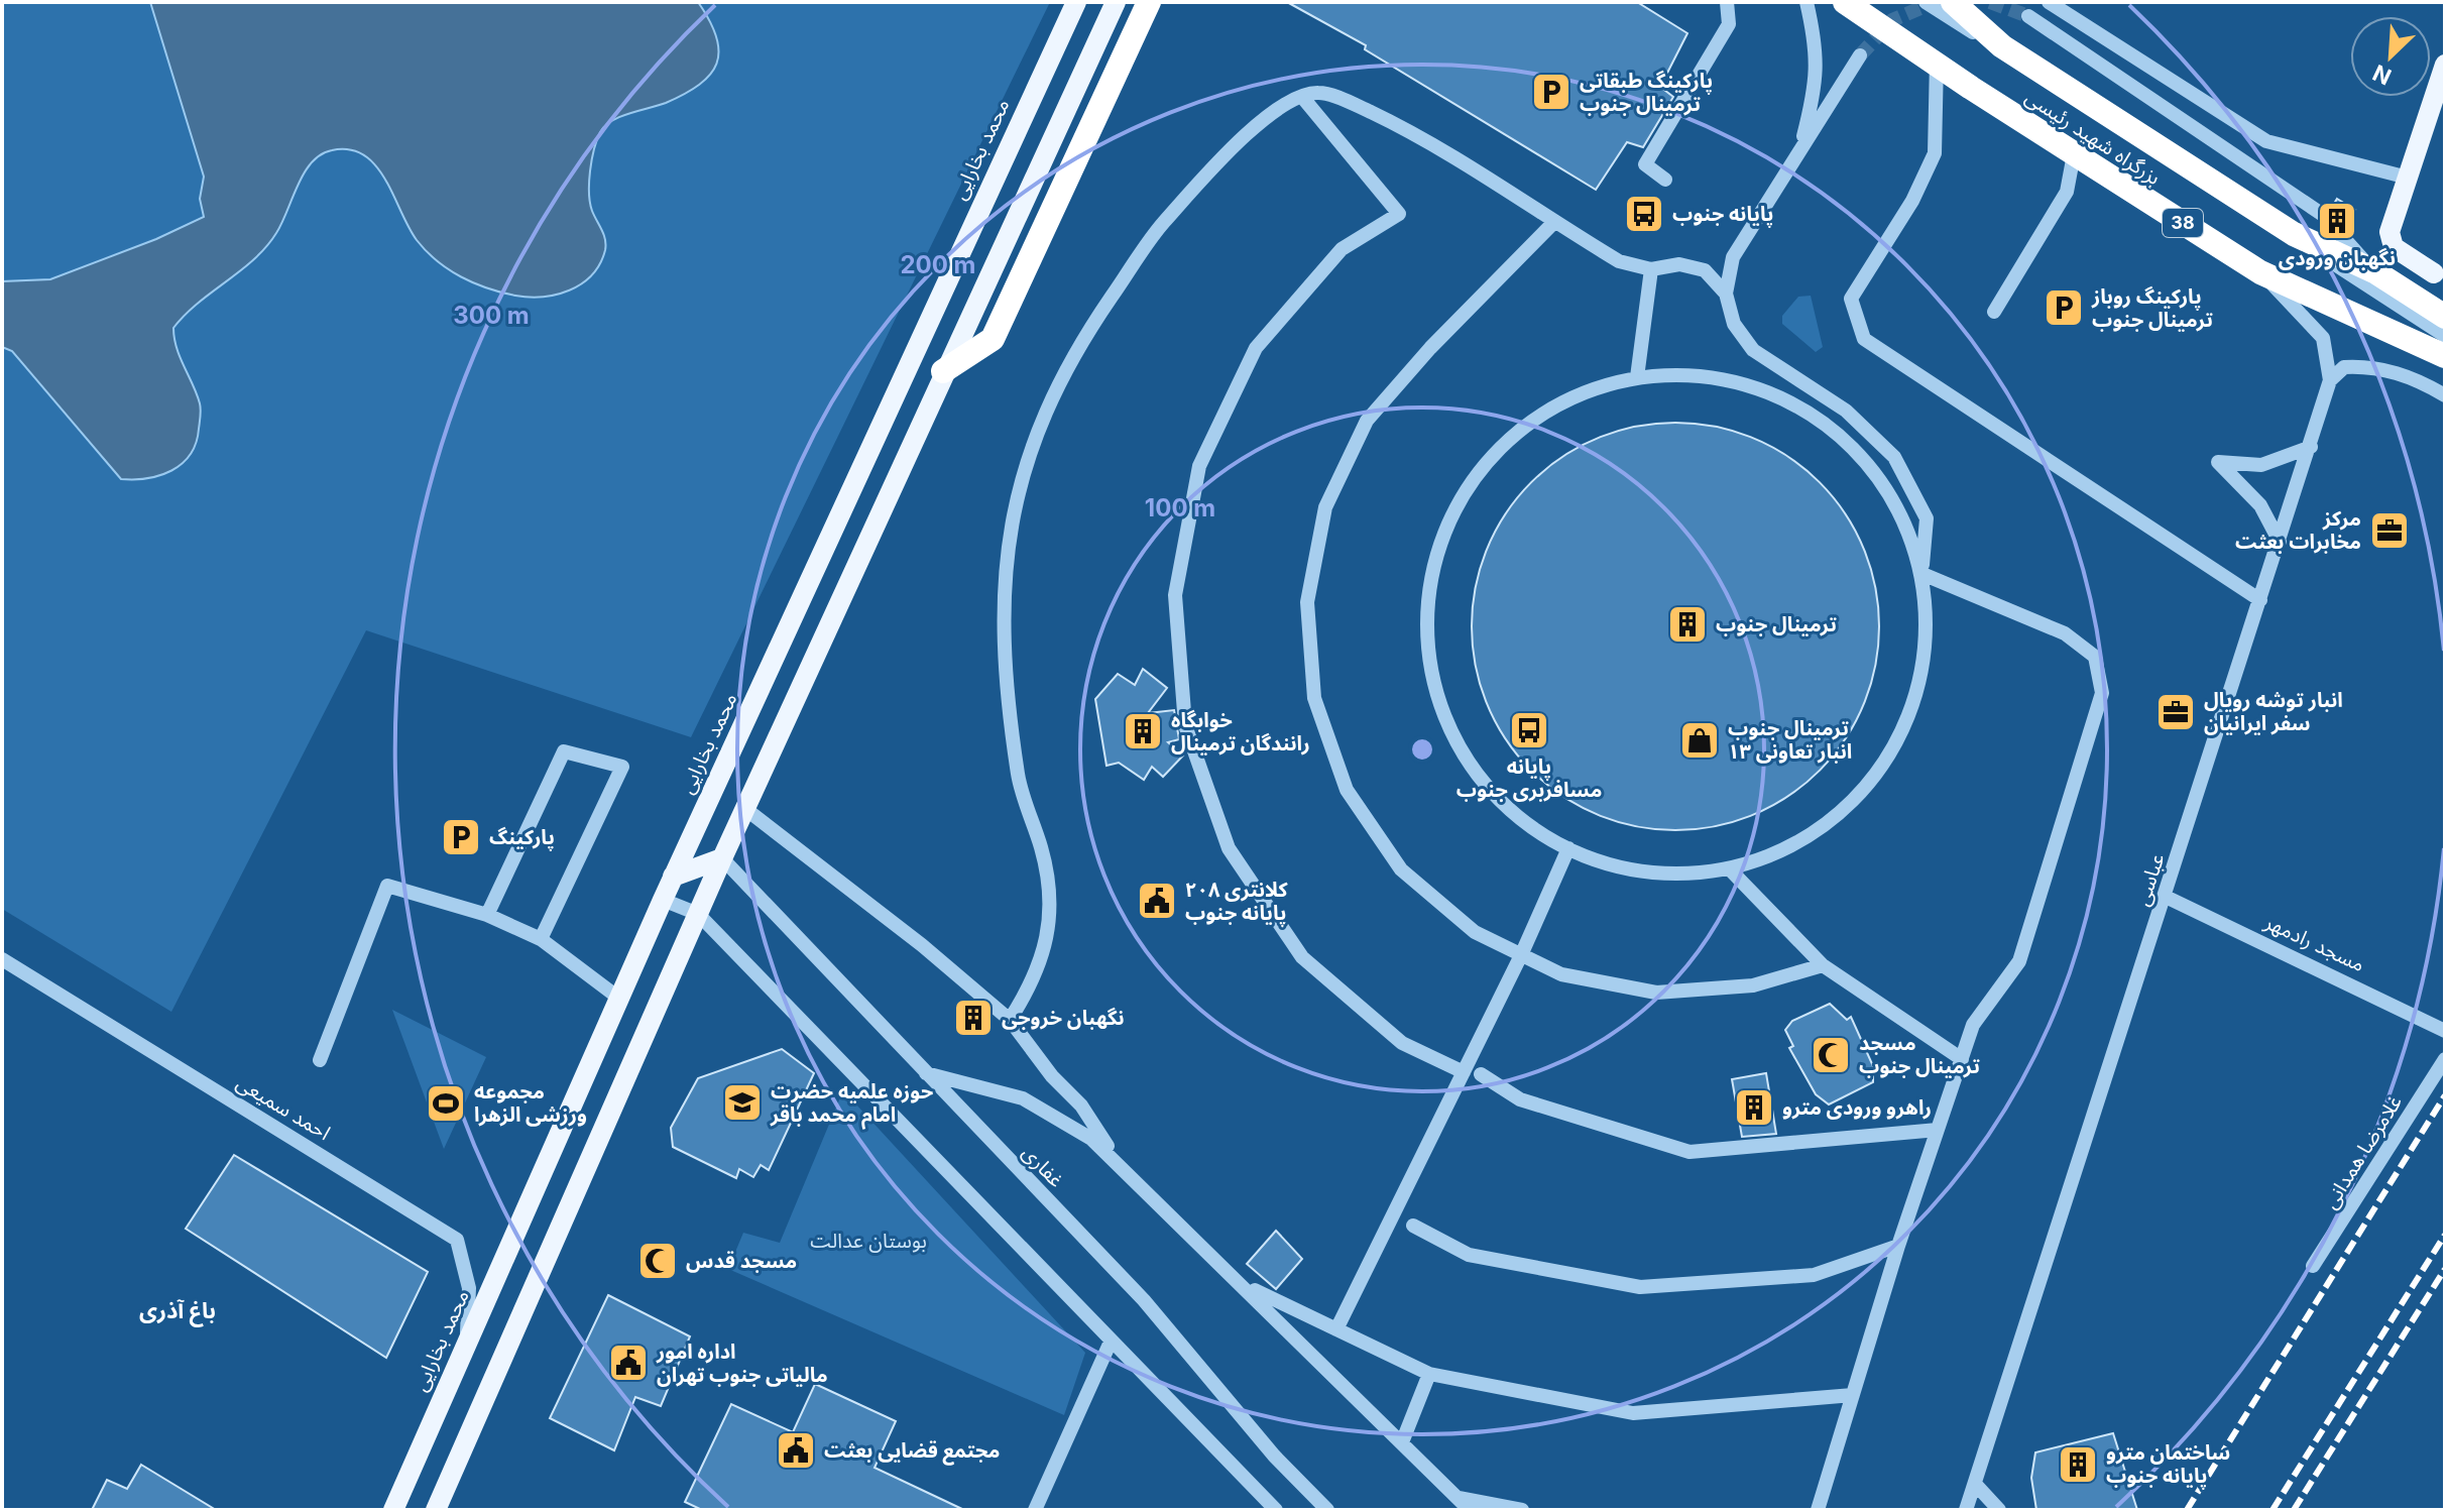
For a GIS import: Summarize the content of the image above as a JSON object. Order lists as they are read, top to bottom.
{
  "streets": {
    "highway": ["بزرگراه شهید رئیسی", "38"],
    "main road": ["محمد بخارایی"],
    "street": [
      "عباسی",
      "مسجد رادمهر",
      "احمد سمیعی",
      "غلامرضا همدانی",
      "غفاری"
    ]
  },
  "crossings": [
    ["بزرگراه شهید رئیسی", "38"],
    ["محمد بخارایی", "احمد سمیعی"],
    ["عباسی", "مسجد رادمهر"]
  ],
  "districts": ["باغ آذری"],
  "parks": ["بوستان عدالت"],
  "places": {
    "parking": ["پارکینگ طبقاتی ترمینال جنوب", "پارکینگ روباز ترمینال جنوب", "پارکینگ"],
    "bus stop": ["پایانه جنوب", "پایانه مسافربری جنوب"],
    "building": [
      "نگهبان ورودی",
      "ترمینال جنوب",
      "خوابگاه رانندگان ترمینال",
      "نگهبان خروجی",
      "راهرو ورودی مترو",
      "ساختمان مترو پایانه جنوب"
    ],
    "office": ["مرکز مخابرات بعثت", "انبار توشه رویال سفر ایرانیان"],
    "shop": ["ترمینال جنوب انبار تعاونی ۱۳"],
    "public building": ["کلانتری ۲۰۸ پایانه جنوب", "اداره امور مالیاتی جنوب تهران", "مجتمع قضایی بعثت"],
    "mosque": ["مسجد ترمینال جنوب", "مسجد قدس"],
    "school or university": ["حوزه علمیه حضرت امام محمد باقر"],
    "sports": ["مجموعه ورزشی الزهرا"]
  },
  "north": "bottom left",
  "rings": ["200 m", "300 m", "100 m"]
}
